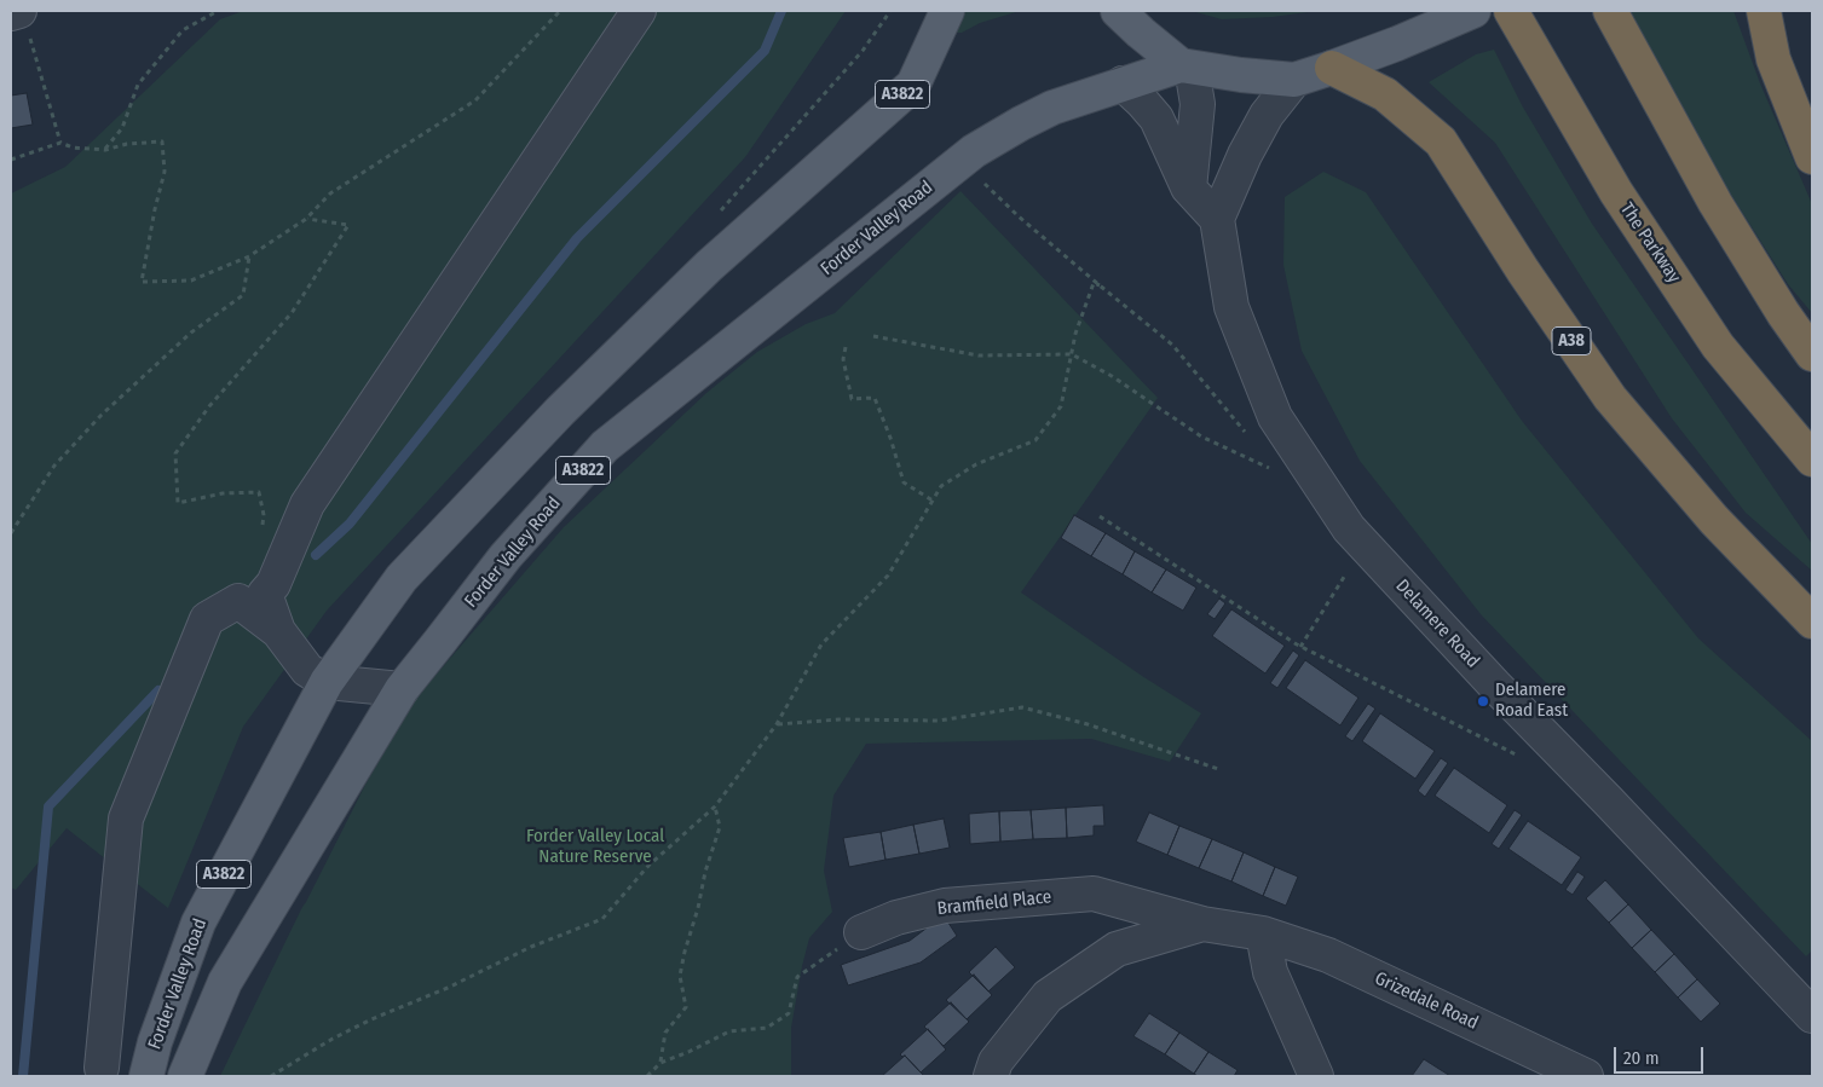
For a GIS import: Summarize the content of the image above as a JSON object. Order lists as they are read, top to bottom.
{
  "streets": {
    "highway": ["The Parkway", "A38"],
    "main road": ["A3822", "Forder Valley Road"],
    "street": ["Delamere Road", "Bramfield Place", "Grizedale Road"]
  },
  "crossings": [
    ["Bramfield Place", "Grizedale Road"]
  ],
  "parks": ["Forder Valley Local Nature Reserve"],
  "places": ["Delamere Road East"],
  "scale_bar": "20 m"
}
